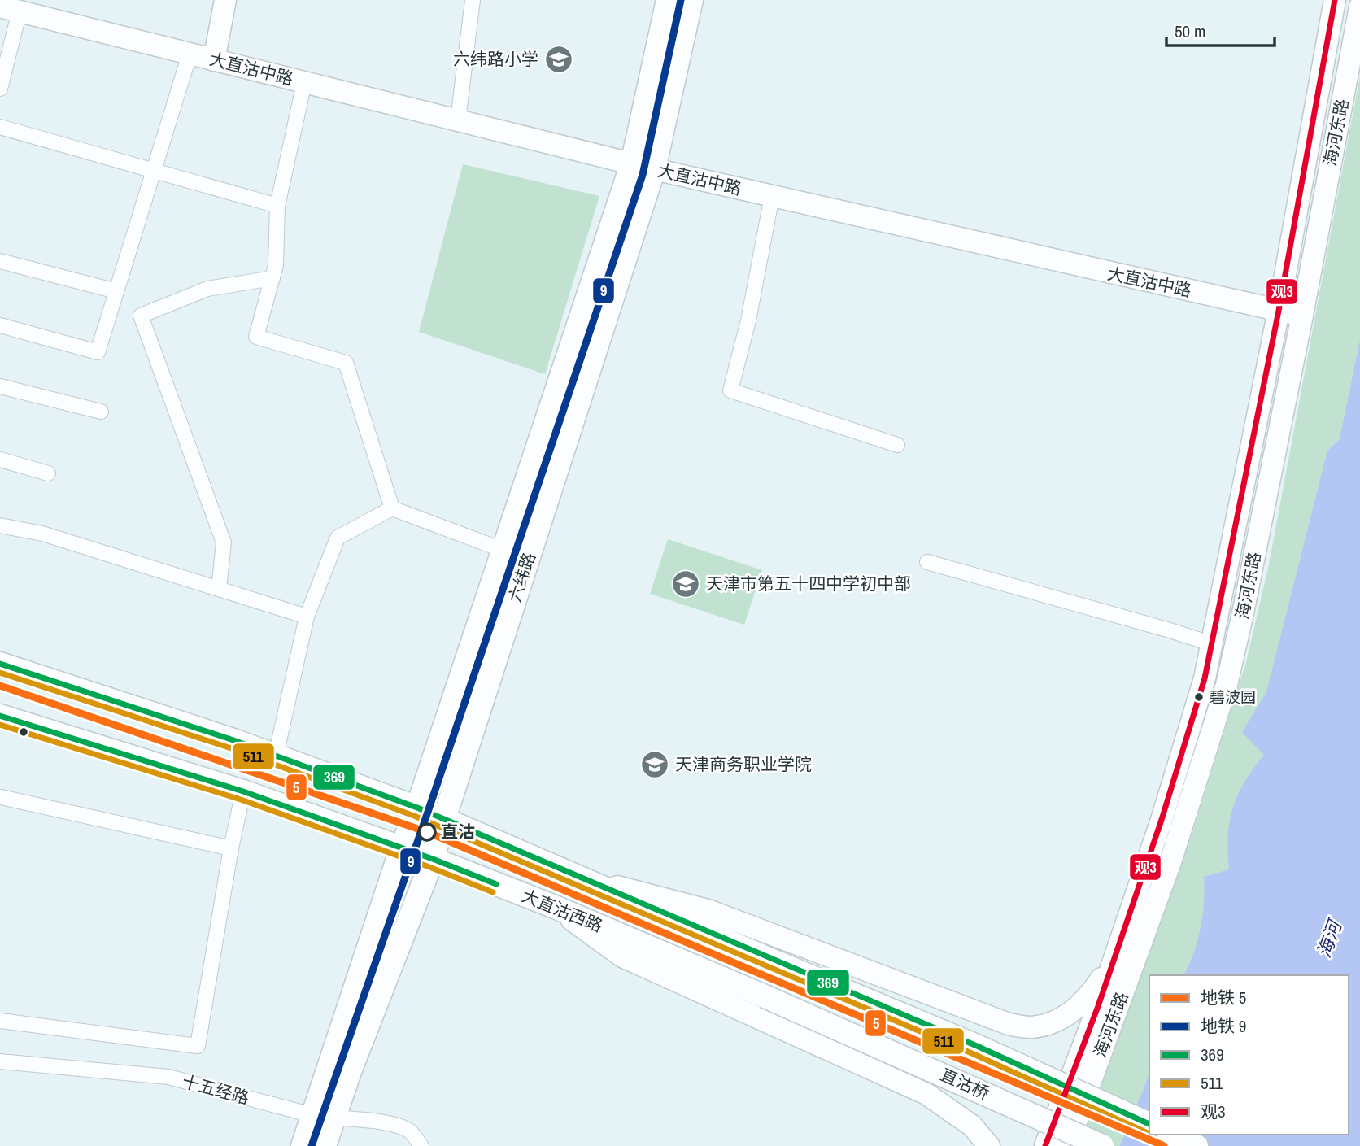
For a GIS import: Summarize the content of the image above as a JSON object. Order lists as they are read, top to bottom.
{
  "streets": {
    "main road": [
      "大直沽中路",
      "海河东路",
      "六纬路",
      "大直沽西路",
      "直沽桥"
    ],
    "street": ["十五经路"]
  },
  "crossings": [
    ["大直沽中路", "海河东路"],
    ["大直沽中路", "六纬路"],
    ["六纬路", "大直沽西路"],
    ["六纬路", "十五经路"],
    ["大直沽西路", "直沽桥"]
  ],
  "water": ["海河"],
  "places": {
    "school or university": ["六纬路小学", "天津市第五十四中学初中部", "天津商务职业学院"],
    "other": ["碧波园", "直沽"]
  },
  "lines": [
    "metro line 9",
    "transit line 观3",
    "transit line 369",
    "transit line 511",
    "metro line 5"
  ],
  "legend": [
    "地铁 5",
    "地铁 9",
    "369",
    "511",
    "观3"
  ],
  "scale_bar": "50 m"
}
